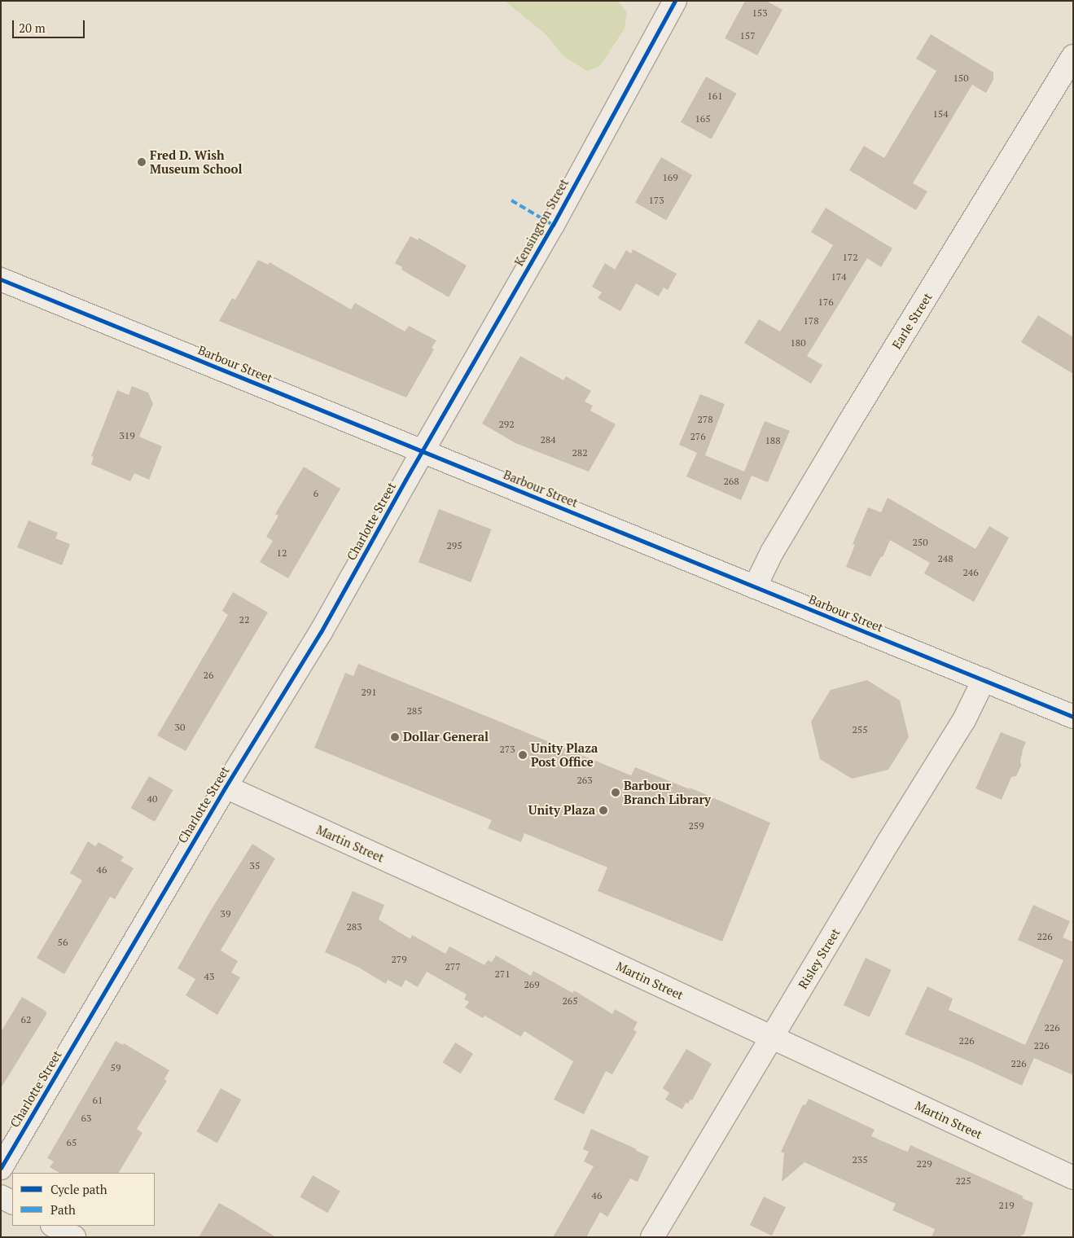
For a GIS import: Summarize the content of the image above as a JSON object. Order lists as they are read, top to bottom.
{
  "streets": {
    "street": [
      "Kensington Street",
      "Earle Street",
      "Barbour Street",
      "Charlotte Street",
      "Martin Street",
      "Risley Street"
    ]
  },
  "crossings": [
    ["Kensington Street", "Barbour Street"],
    ["Kensington Street", "Charlotte Street"],
    ["Earle Street", "Barbour Street"],
    ["Barbour Street", "Charlotte Street"],
    ["Barbour Street", "Risley Street"],
    ["Charlotte Street", "Martin Street"],
    ["Martin Street", "Risley Street"]
  ],
  "places": [
    "Fred D. Wish Museum School",
    "Dollar General",
    "Unity Plaza Post Office",
    "Barbour Branch Library",
    "Unity Plaza"
  ],
  "house_numbers": [
    "153",
    "157",
    "150",
    "161",
    "154",
    "165",
    "169",
    "173",
    "172",
    "174",
    "176",
    "178",
    "180",
    "278",
    "292",
    "319",
    "276",
    "284",
    "188",
    "282",
    "268",
    "6",
    "250",
    "295",
    "12",
    "248",
    "246",
    "22",
    "26",
    "291",
    "285",
    "30",
    "255",
    "273",
    "263",
    "40",
    "259",
    "35",
    "46",
    "39",
    "283",
    "226",
    "56",
    "279",
    "277",
    "271",
    "43",
    "269",
    "265",
    "62",
    "226",
    "226",
    "226",
    "226",
    "59",
    "61",
    "63",
    "65",
    "235",
    "229",
    "225",
    "46",
    "219"
  ],
  "legend": ["Cycle path", "Path"],
  "scale_bar": "20 m"
}
